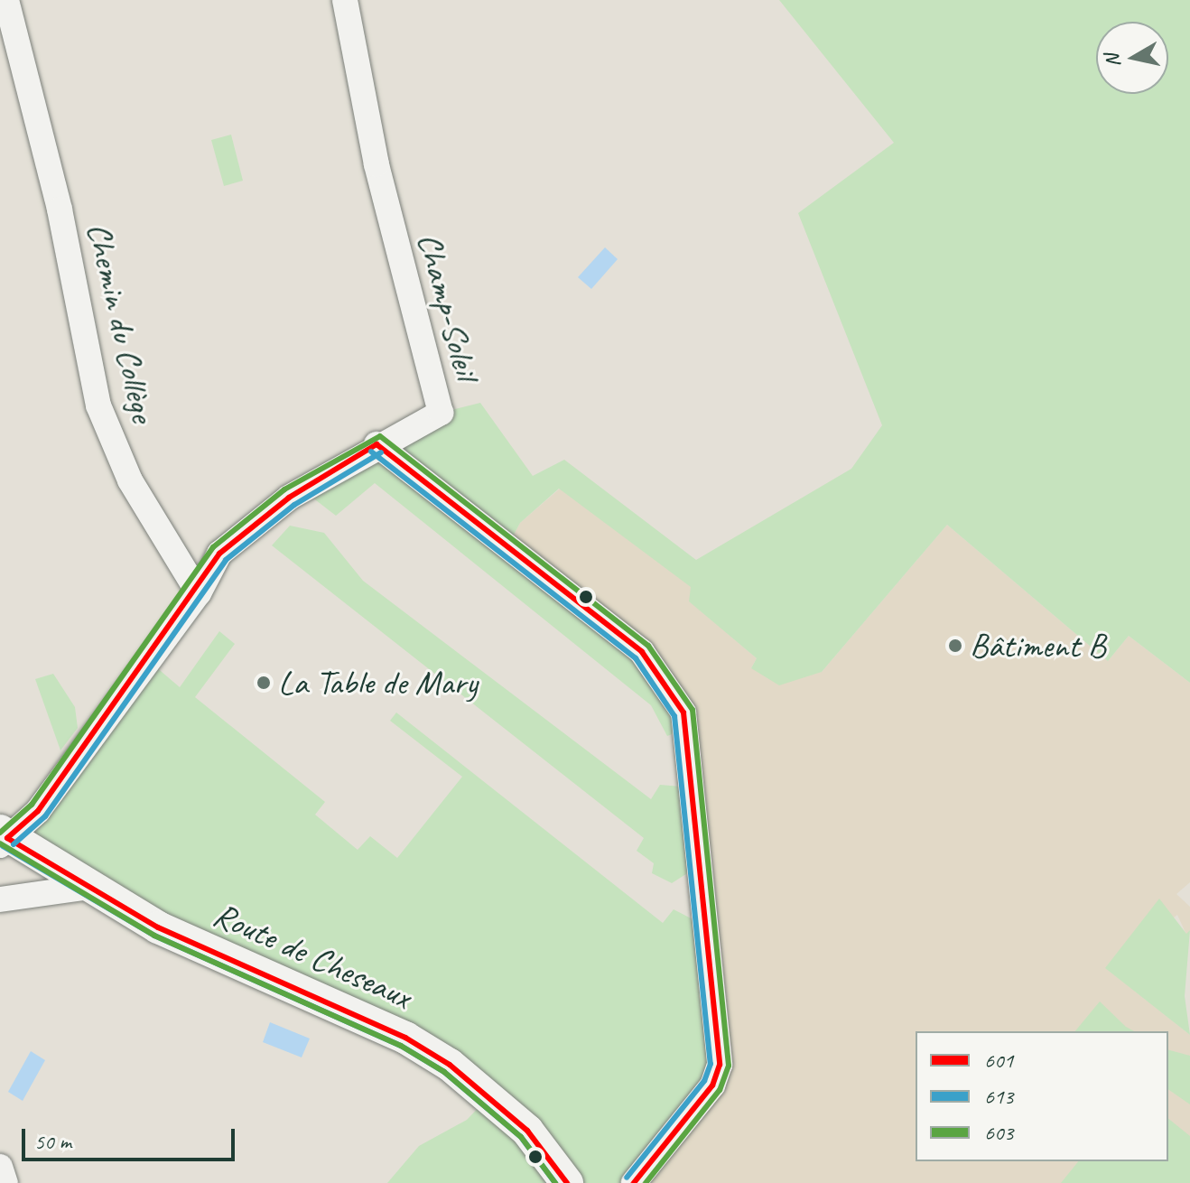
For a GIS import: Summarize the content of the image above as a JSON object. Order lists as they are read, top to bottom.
{
  "streets": {
    "street": ["Champ-Soleil", "Chemin du Collège", "Route de Cheseaux"]
  },
  "crossings": [
    ["Champ-Soleil", "Chemin du Collège"]
  ],
  "places": ["Bâtiment B", "La Table de Mary"],
  "lines": ["transit line 603", "transit line 601", "transit line 613"],
  "legend": ["601", "613", "603"],
  "scale_bar": "50 m",
  "north": "left"
}
